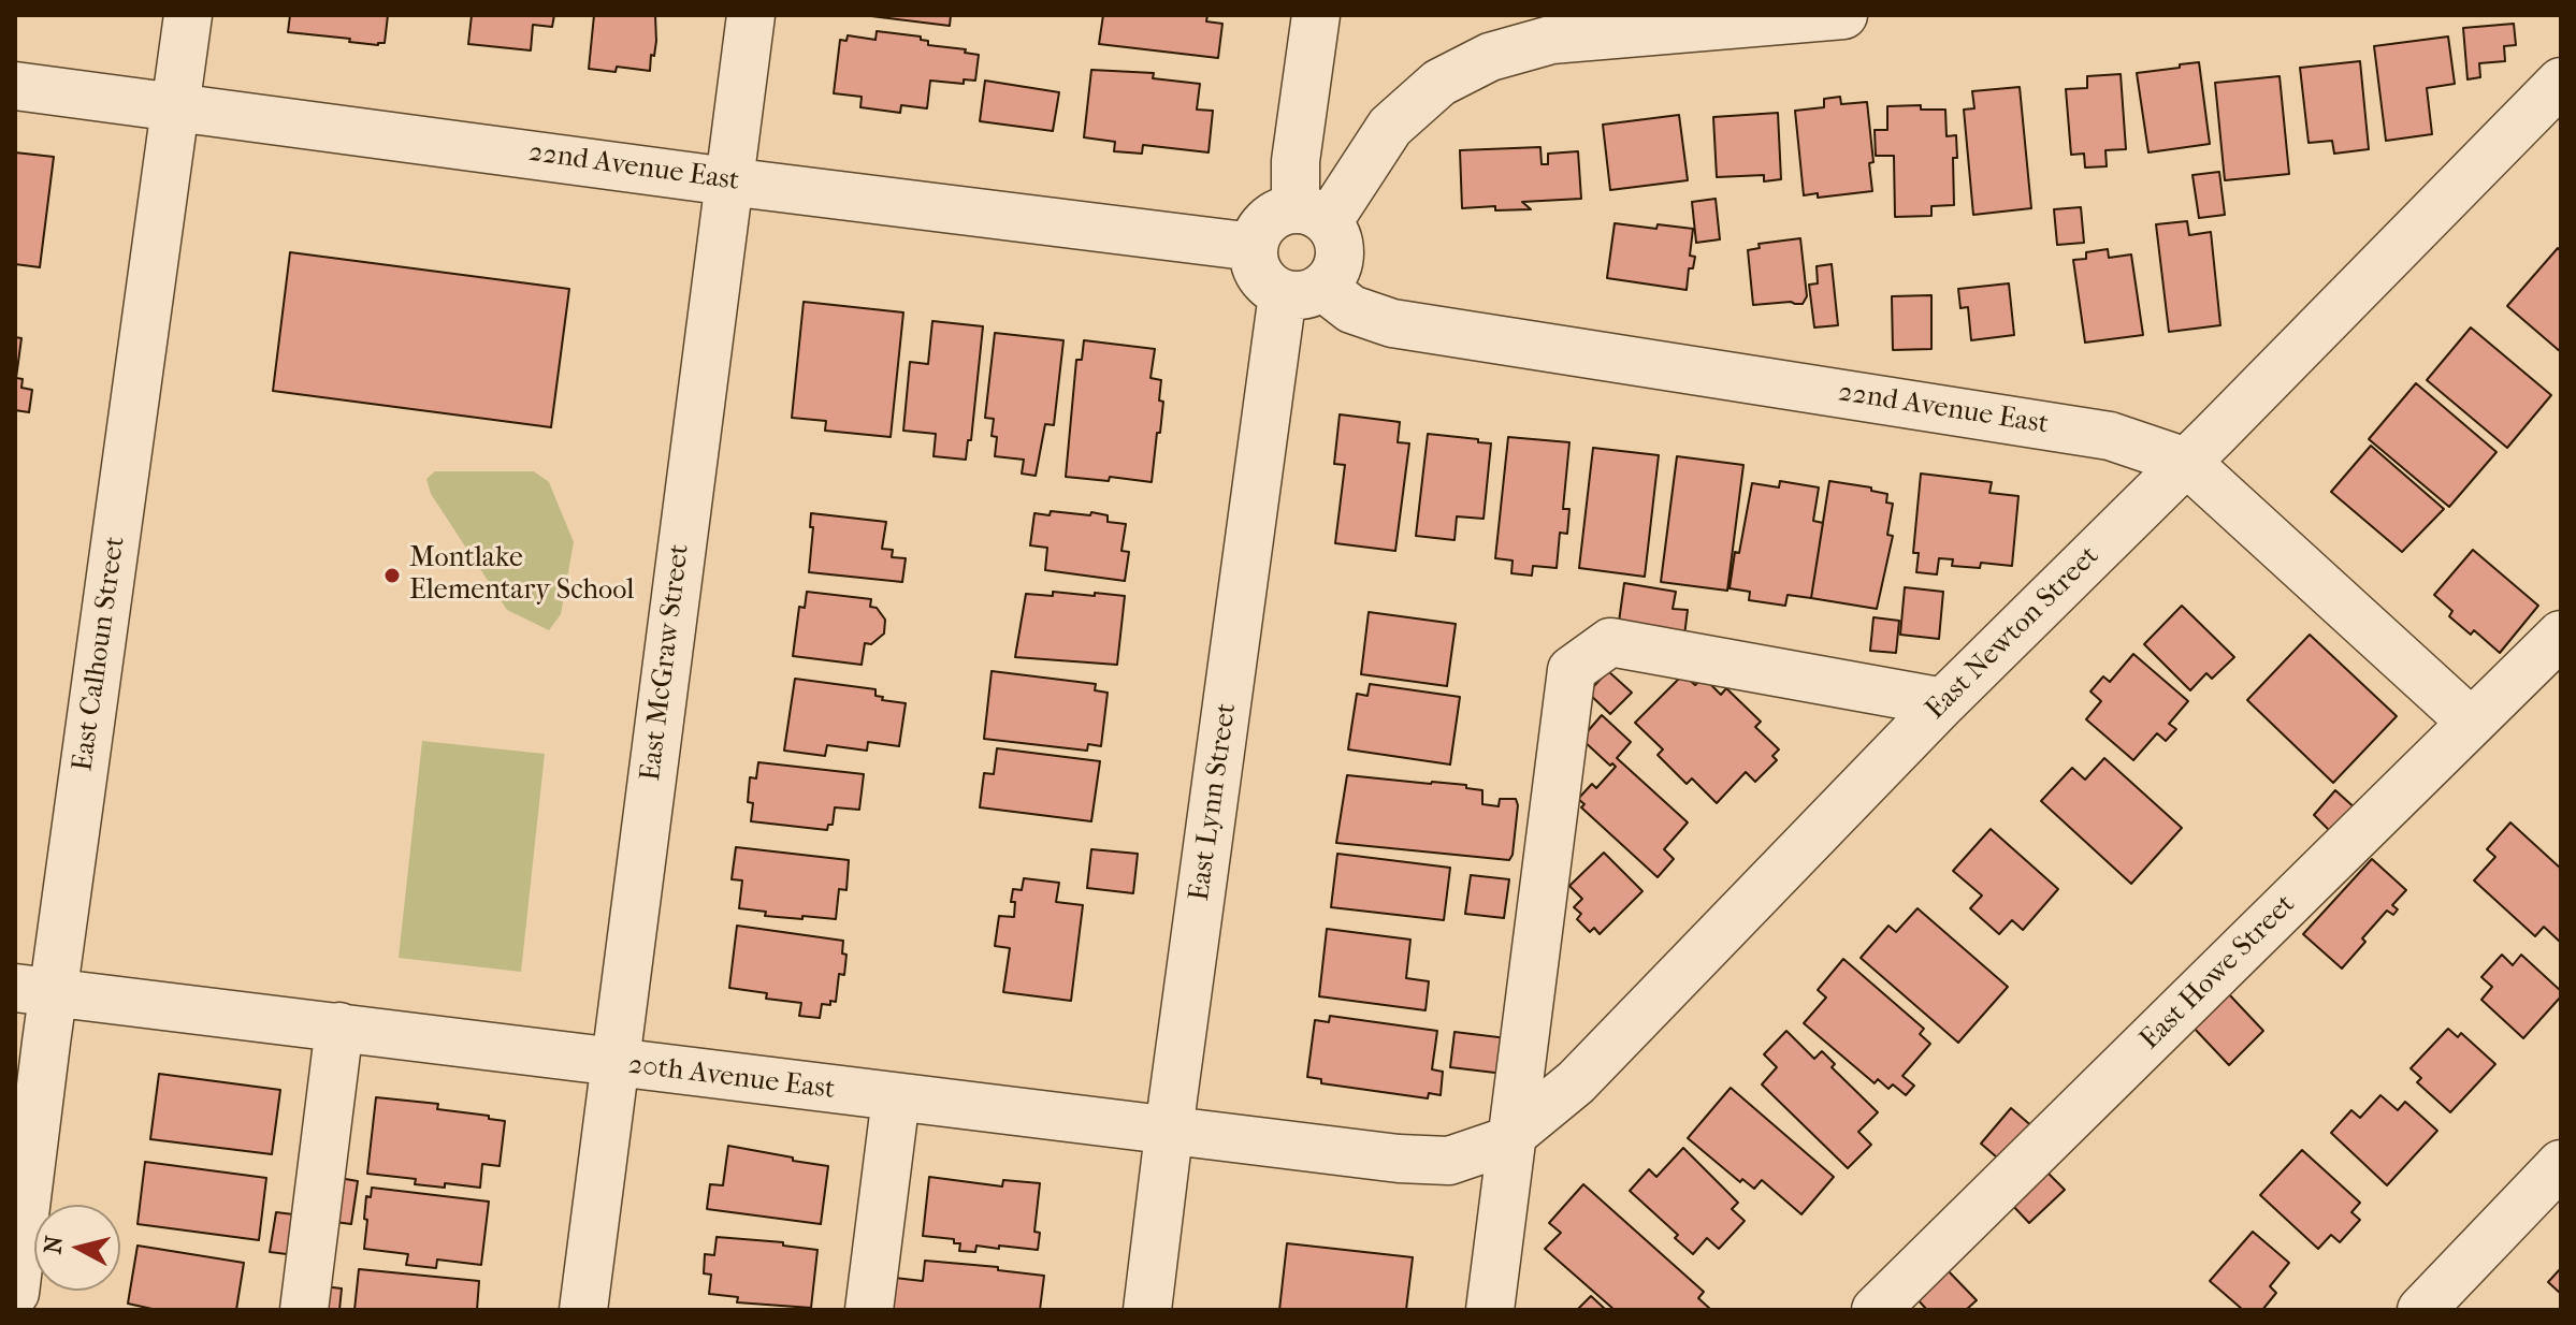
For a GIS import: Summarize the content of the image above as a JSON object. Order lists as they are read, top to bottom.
{
  "streets": {
    "street": [
      "22nd Avenue East",
      "East Newton Street",
      "East Calhoun Street",
      "East McGraw Street",
      "East Lynn Street",
      "East Howe Street",
      "20th Avenue East"
    ]
  },
  "crossings": [
    ["22nd Avenue East", "East Newton Street"],
    ["22nd Avenue East", "East Calhoun Street"],
    ["22nd Avenue East", "East McGraw Street"],
    ["22nd Avenue East", "East Lynn Street"],
    ["22nd Avenue East", "East Howe Street"],
    ["East Newton Street", "20th Avenue East"],
    ["East Calhoun Street", "20th Avenue East"],
    ["East McGraw Street", "20th Avenue East"],
    ["East Lynn Street", "20th Avenue East"]
  ],
  "places": ["Montlake Elementary School"],
  "north": "left"
}
